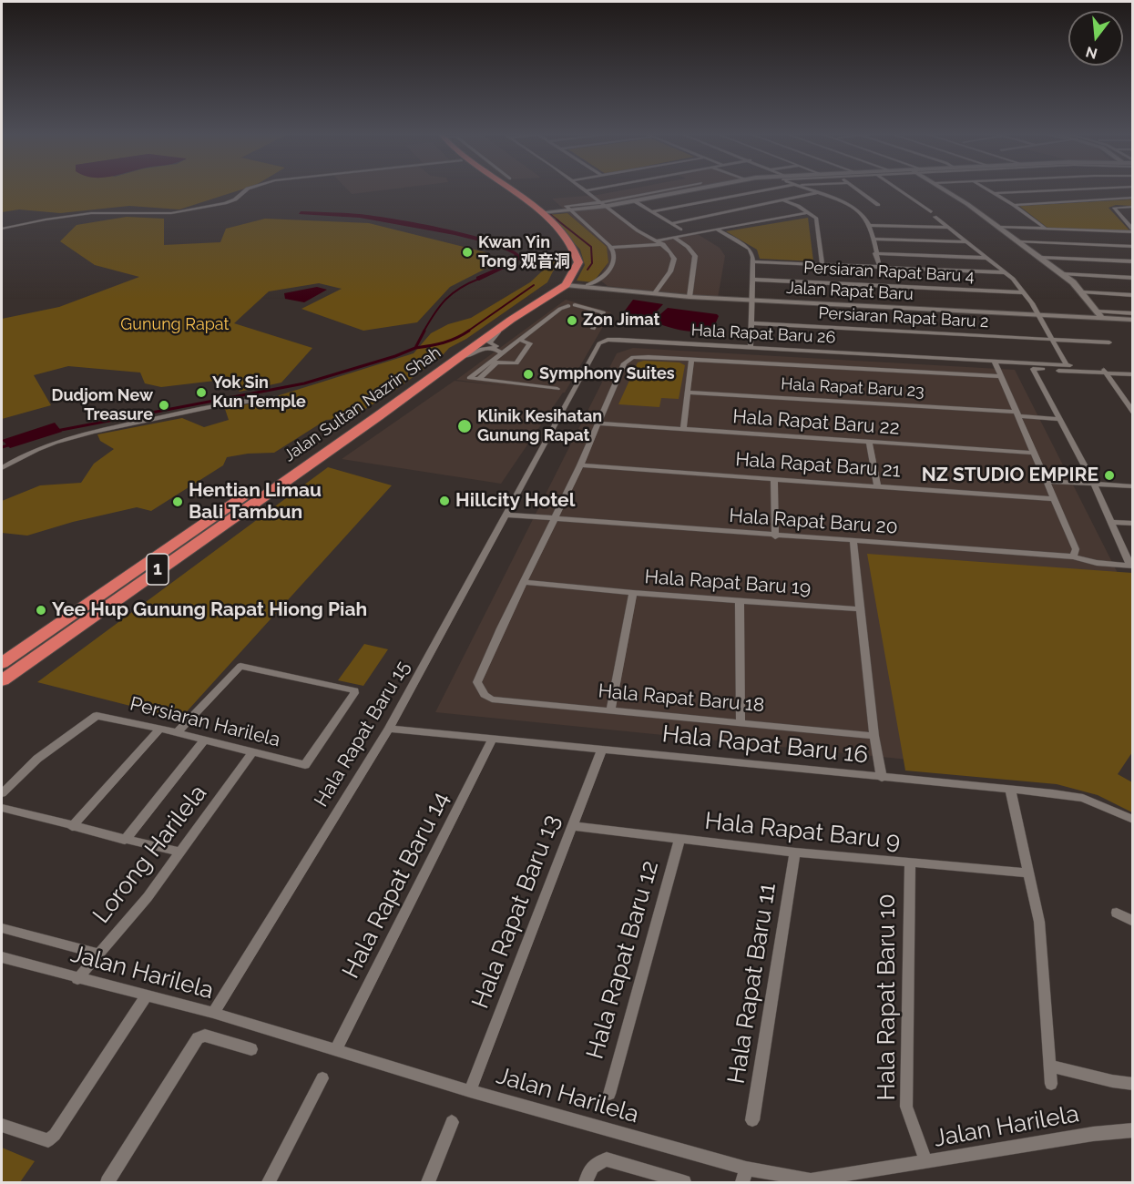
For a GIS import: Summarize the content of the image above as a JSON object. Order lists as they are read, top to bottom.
{
  "streets": {
    "highway": ["Jalan Sultan Nazrin Shah", "1"],
    "street": [
      "Persiaran Rapat Baru 4",
      "Jalan Rapat Baru",
      "Persiaran Rapat Baru 2",
      "Hala Rapat Baru 26",
      "Hala Rapat Baru 23",
      "Hala Rapat Baru 22",
      "Hala Rapat Baru 21",
      "Hala Rapat Baru 20",
      "Hala Rapat Baru 19",
      "Hala Rapat Baru 18",
      "Persiaran Harilela",
      "Hala Rapat Baru 15",
      "Hala Rapat Baru 16",
      "Hala Rapat Baru 9",
      "Lorong Harilela",
      "Hala Rapat Baru 14",
      "Hala Rapat Baru 13",
      "Hala Rapat Baru 12",
      "Jalan Harilela",
      "Hala Rapat Baru 11",
      "Hala Rapat Baru 10"
    ]
  },
  "crossings": [
    ["Jalan Rapat Baru", "Jalan Sultan Nazrin Shah"],
    ["Hala Rapat Baru 26", "Hala Rapat Baru 15"],
    ["Hala Rapat Baru 20", "Hala Rapat Baru 15"],
    ["Hala Rapat Baru 19", "Hala Rapat Baru 18"],
    ["Persiaran Harilela", "Lorong Harilela"],
    ["Hala Rapat Baru 15", "Hala Rapat Baru 16"],
    ["Hala Rapat Baru 15", "Jalan Harilela"],
    ["Hala Rapat Baru 16", "Hala Rapat Baru 14"],
    ["Hala Rapat Baru 16", "Hala Rapat Baru 13"],
    ["Hala Rapat Baru 9", "Hala Rapat Baru 13"],
    ["Hala Rapat Baru 9", "Hala Rapat Baru 12"],
    ["Hala Rapat Baru 9", "Hala Rapat Baru 11"],
    ["Hala Rapat Baru 9", "Hala Rapat Baru 10"],
    ["Lorong Harilela", "Jalan Harilela"],
    ["Hala Rapat Baru 14", "Jalan Harilela"],
    ["Hala Rapat Baru 13", "Jalan Harilela"],
    ["Jalan Harilela", "Hala Rapat Baru 10"]
  ],
  "parks": ["Gunung Rapat"],
  "places": [
    "Kwan Yin Tong 观音洞",
    "Zon Jimat",
    "Symphony Suites",
    "Yok Sin Kun Temple",
    "Dudjom New Treasure",
    "Klinik Kesihatan Gunung Rapat",
    "NZ STUDIO EMPIRE",
    "Hillcity Hotel",
    "Hentian Limau Bali Tambun",
    "Yee Hup Gunung Rapat Hiong Piah"
  ],
  "north": "bottom"
}
